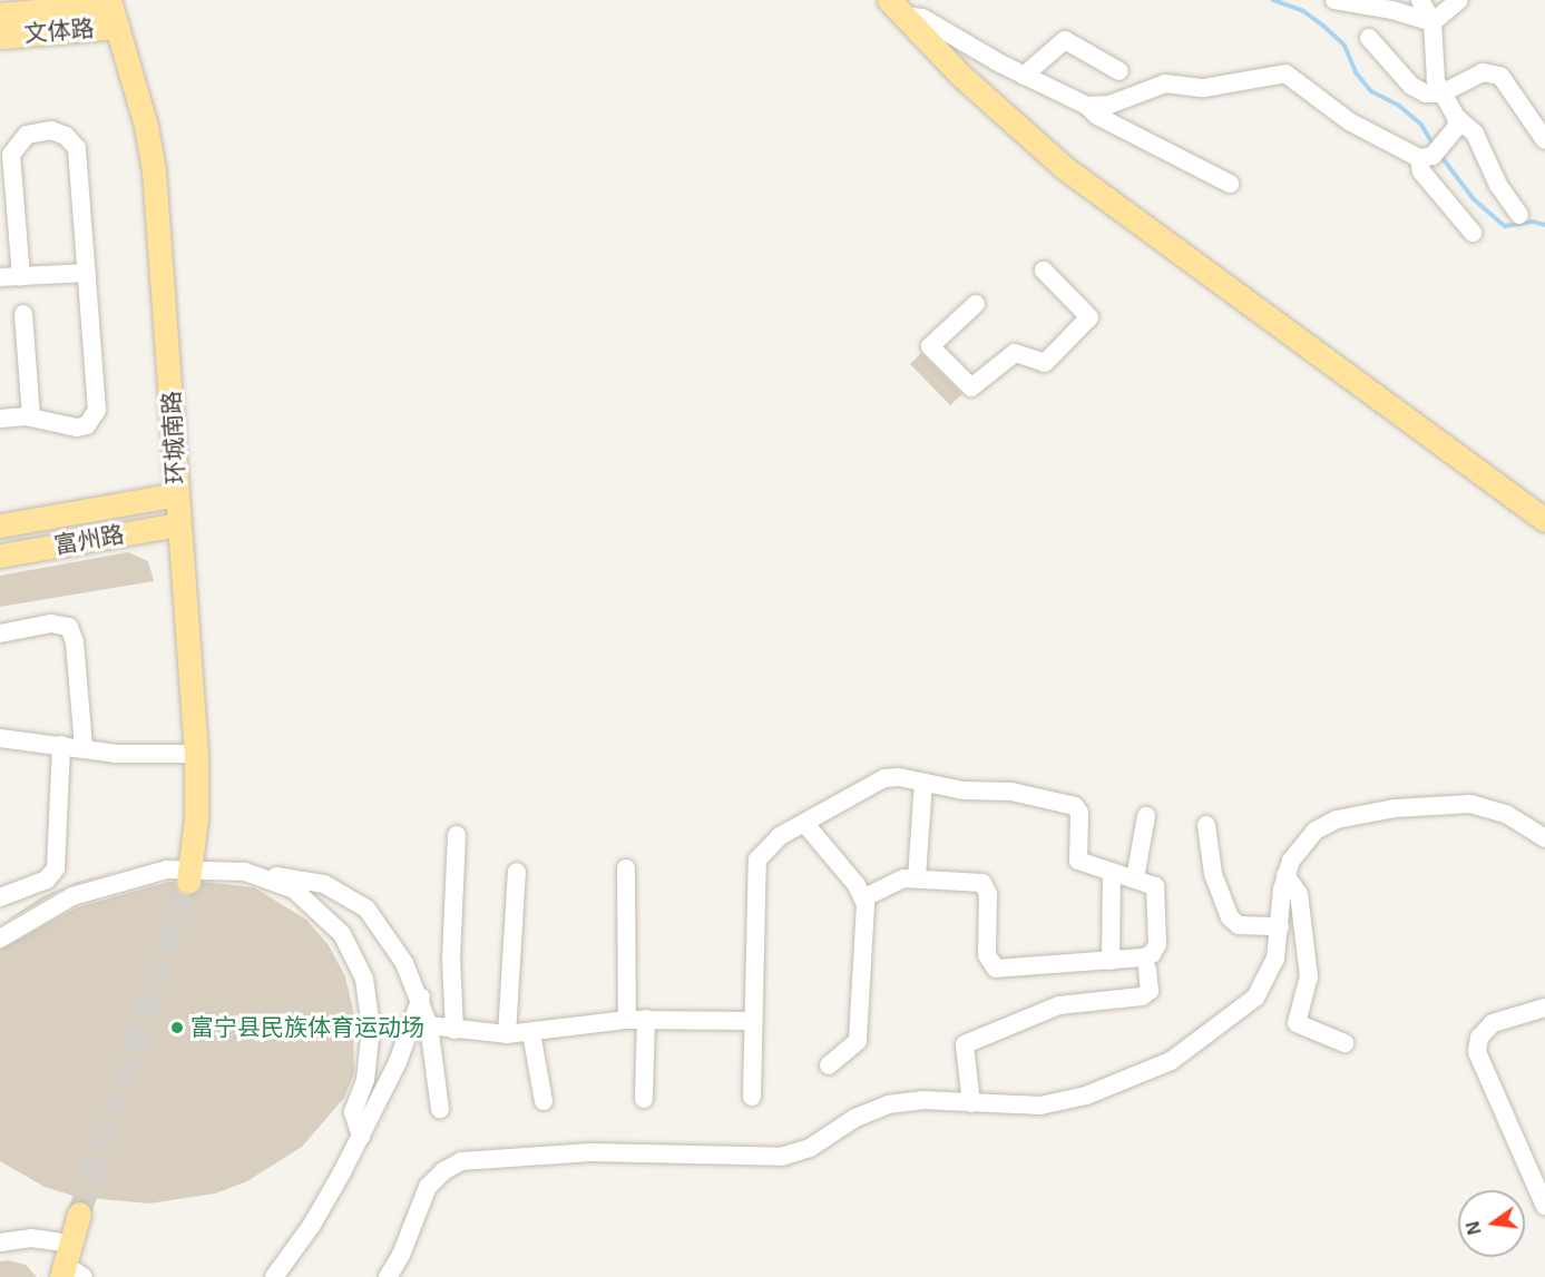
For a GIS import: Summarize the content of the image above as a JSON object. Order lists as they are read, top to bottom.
{
  "streets": {
    "main road": ["文体路", "环城南路", "富州路"]
  },
  "crossings": [
    ["文体路", "环城南路"],
    ["环城南路", "富州路"]
  ],
  "places": ["富宁县民族体育运动场"],
  "north": "left"
}
